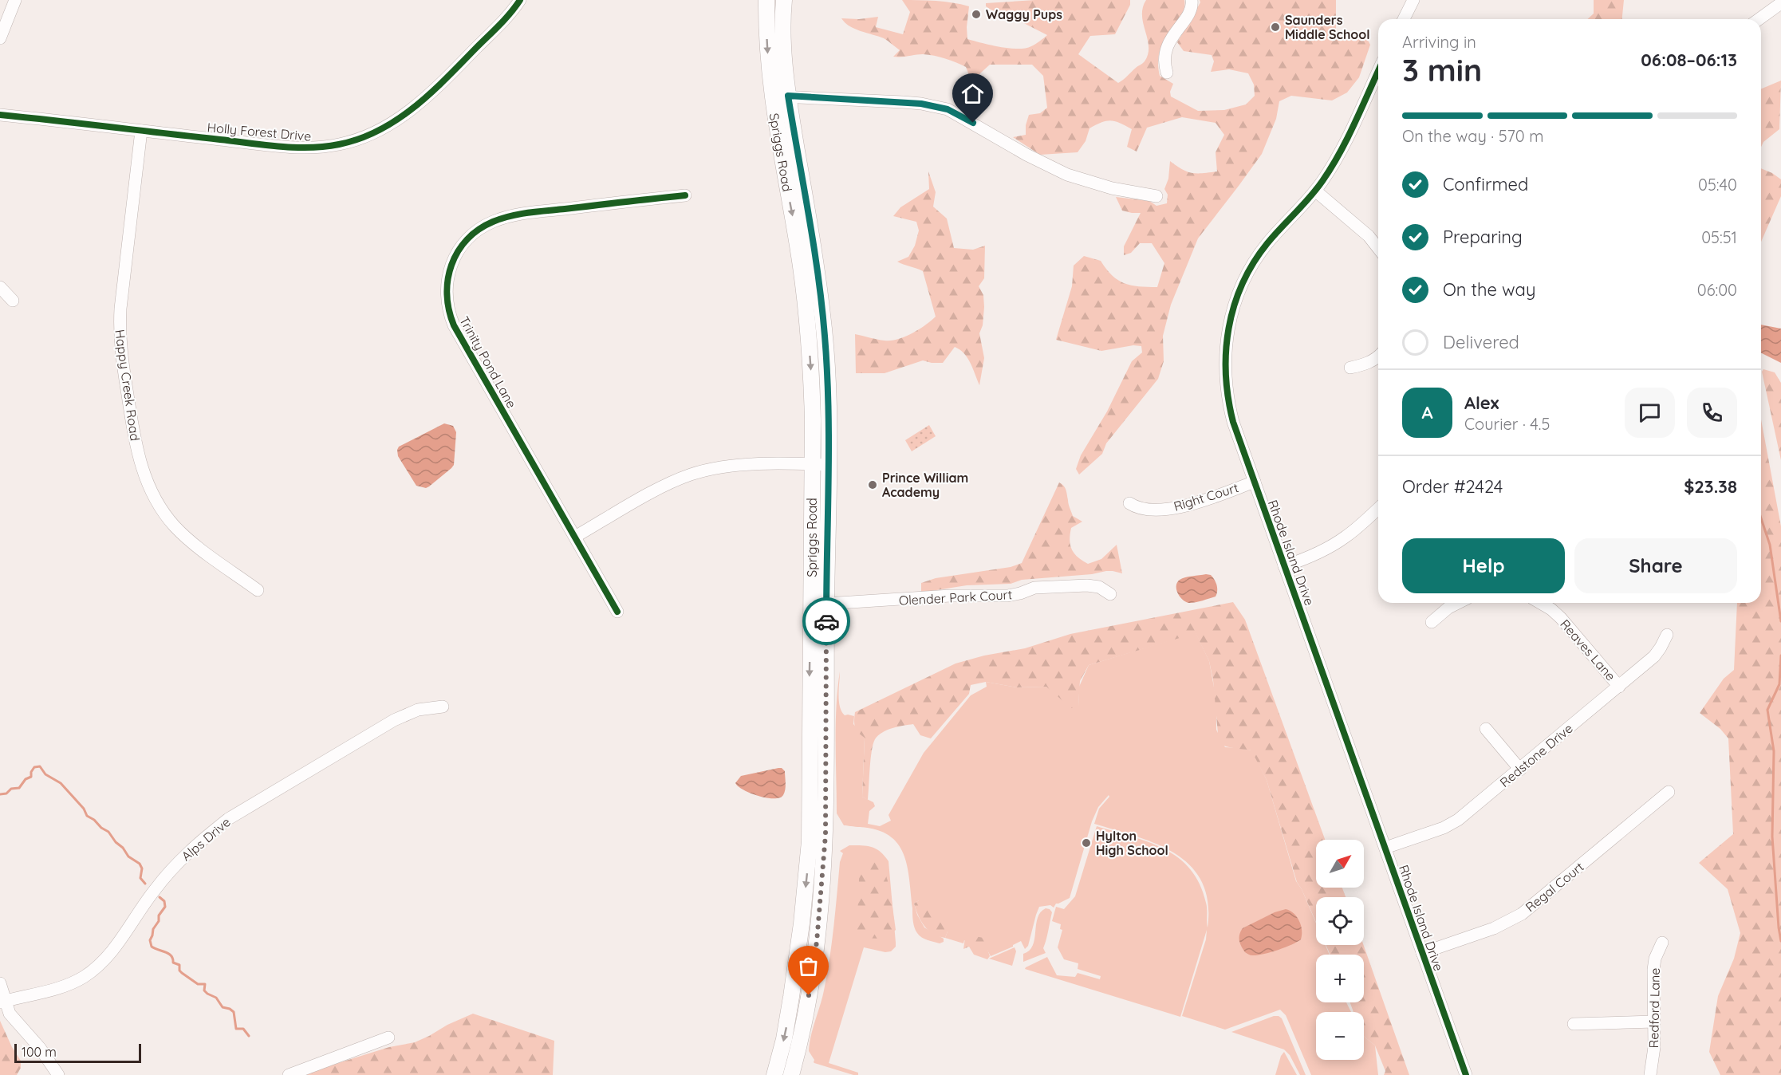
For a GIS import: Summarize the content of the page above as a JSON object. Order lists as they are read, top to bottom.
{
  "streets": {
    "main road": ["Spriggs Road"],
    "street": [
      "Holly Forest Drive",
      "Trinity Pond Lane",
      "Happy Creek Road",
      "Right Court",
      "Rhode Island Drive",
      "Olender Park Court",
      "Reaves Lane",
      "Redstone Drive",
      "Alps Drive",
      "Regal Court",
      "Redford Lane"
    ]
  },
  "crossings": [
    ["Holly Forest Drive", "Happy Creek Road"],
    ["Spriggs Road", "Olender Park Court"],
    ["Right Court", "Rhode Island Drive"],
    ["Rhode Island Drive", "Redstone Drive"],
    ["Rhode Island Drive", "Regal Court"],
    ["Reaves Lane", "Redstone Drive"]
  ],
  "places": [
    "Waggy Pups",
    "Saunders Middle School",
    "Prince William Academy",
    "Hylton High School"
  ],
  "scale_bar": "100 m",
  "north": "top right",
  "page": {
    "heading": ["3 min", "Arriving in", "06:08–06:13"],
    "panel": [
      "Alex",
      "Courier · 4.5",
      "Order #2424",
      "$23.38"
    ],
    "bar": "On the way · 570 m",
    "list": [
      ["Confirmed", "05:40"],
      ["Preparing", "05:51"],
      ["On the way", "06:00"],
      "Delivered"
    ],
    "round": "A",
    "buttons": ["Help", "Share"],
    "map_buttons": ["+", "−"],
    "scale": "100 m"
  }
}
